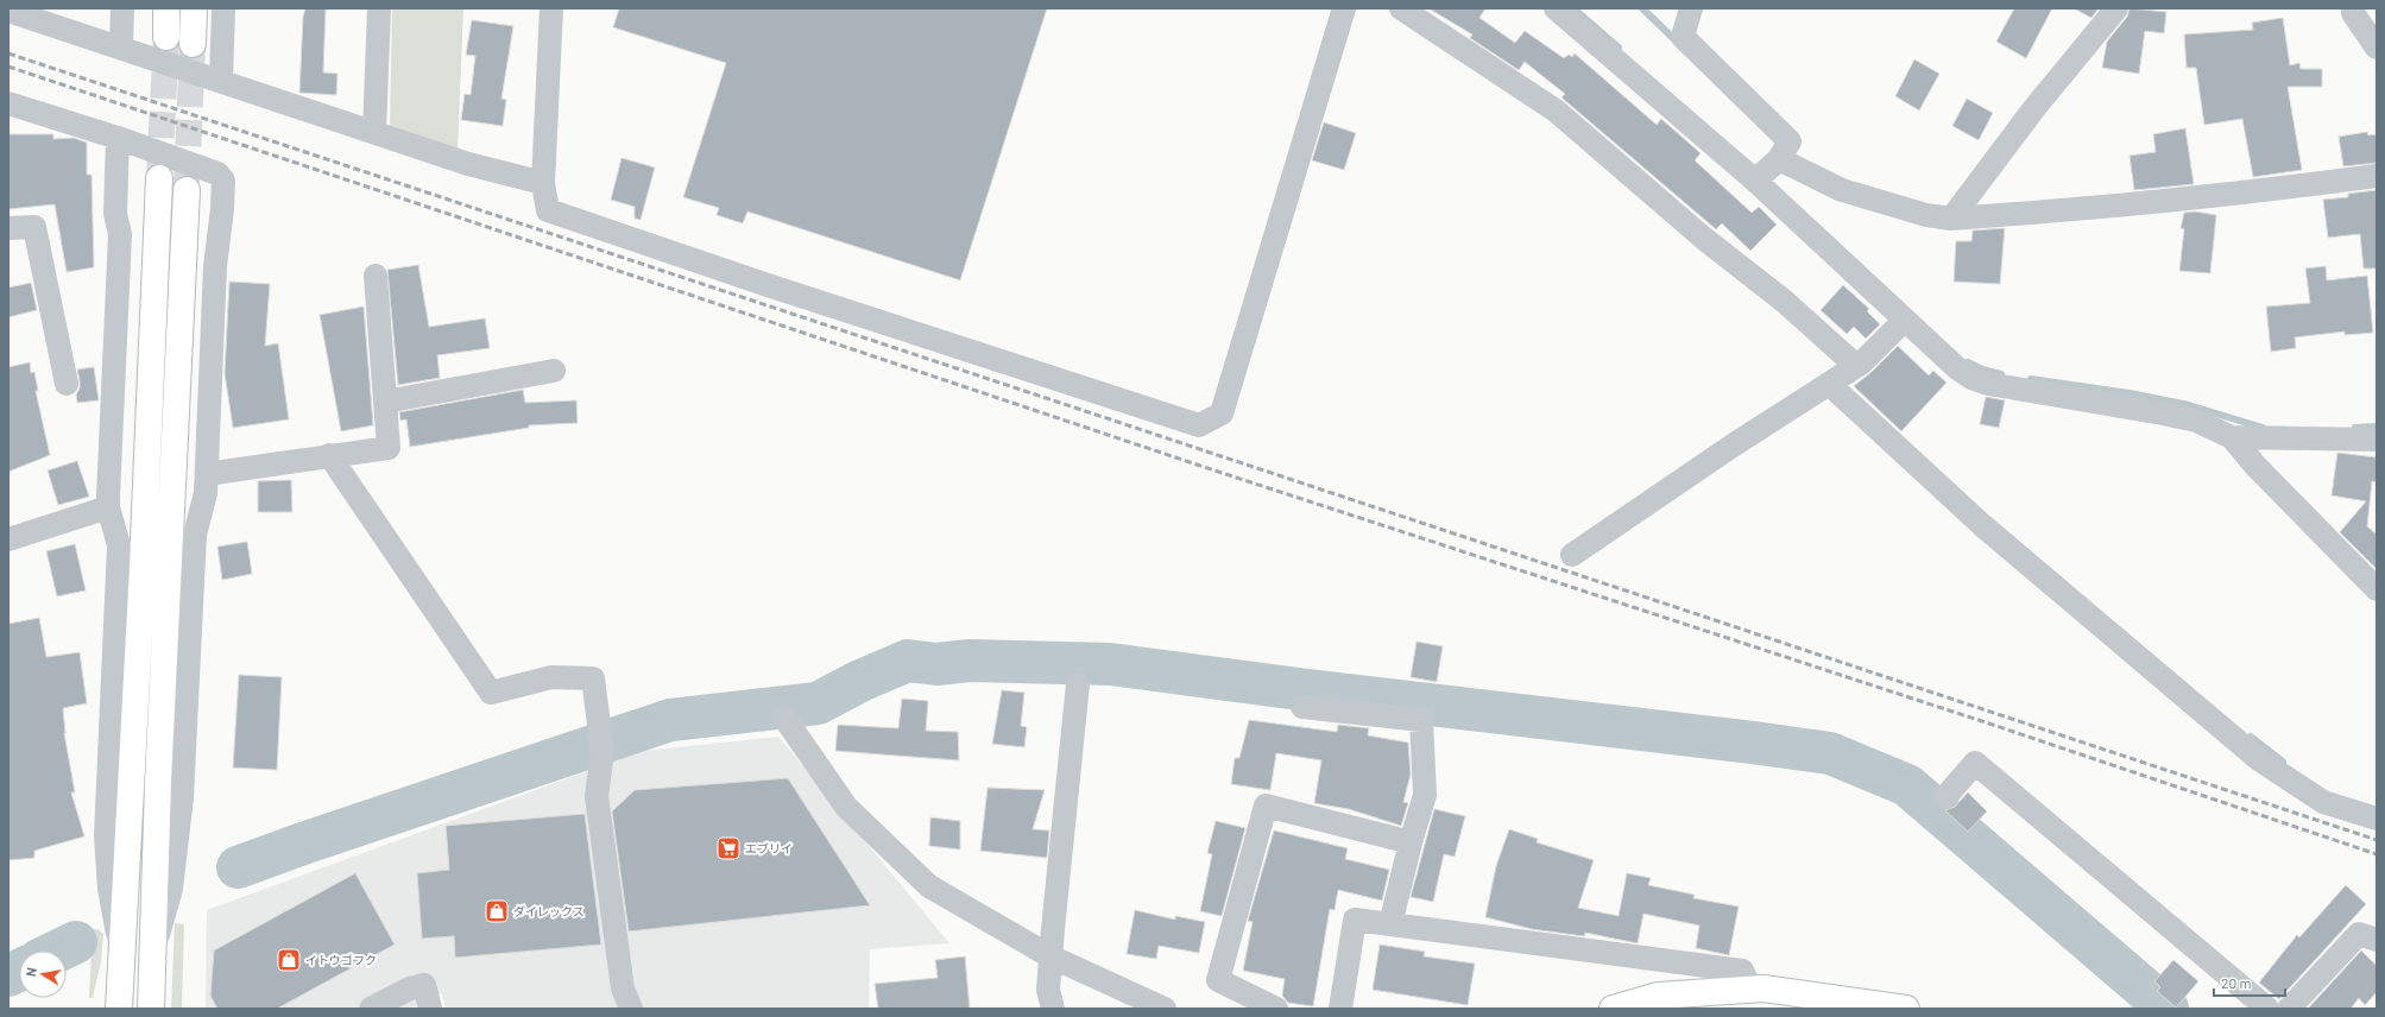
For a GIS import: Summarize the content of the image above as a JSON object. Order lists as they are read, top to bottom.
{
  "places": {
    "supermarket": ["エブリイ"],
    "shop": ["ダイレックス", "イトウゴフク"]
  },
  "scale_bar": "20 m",
  "north": "left"
}
